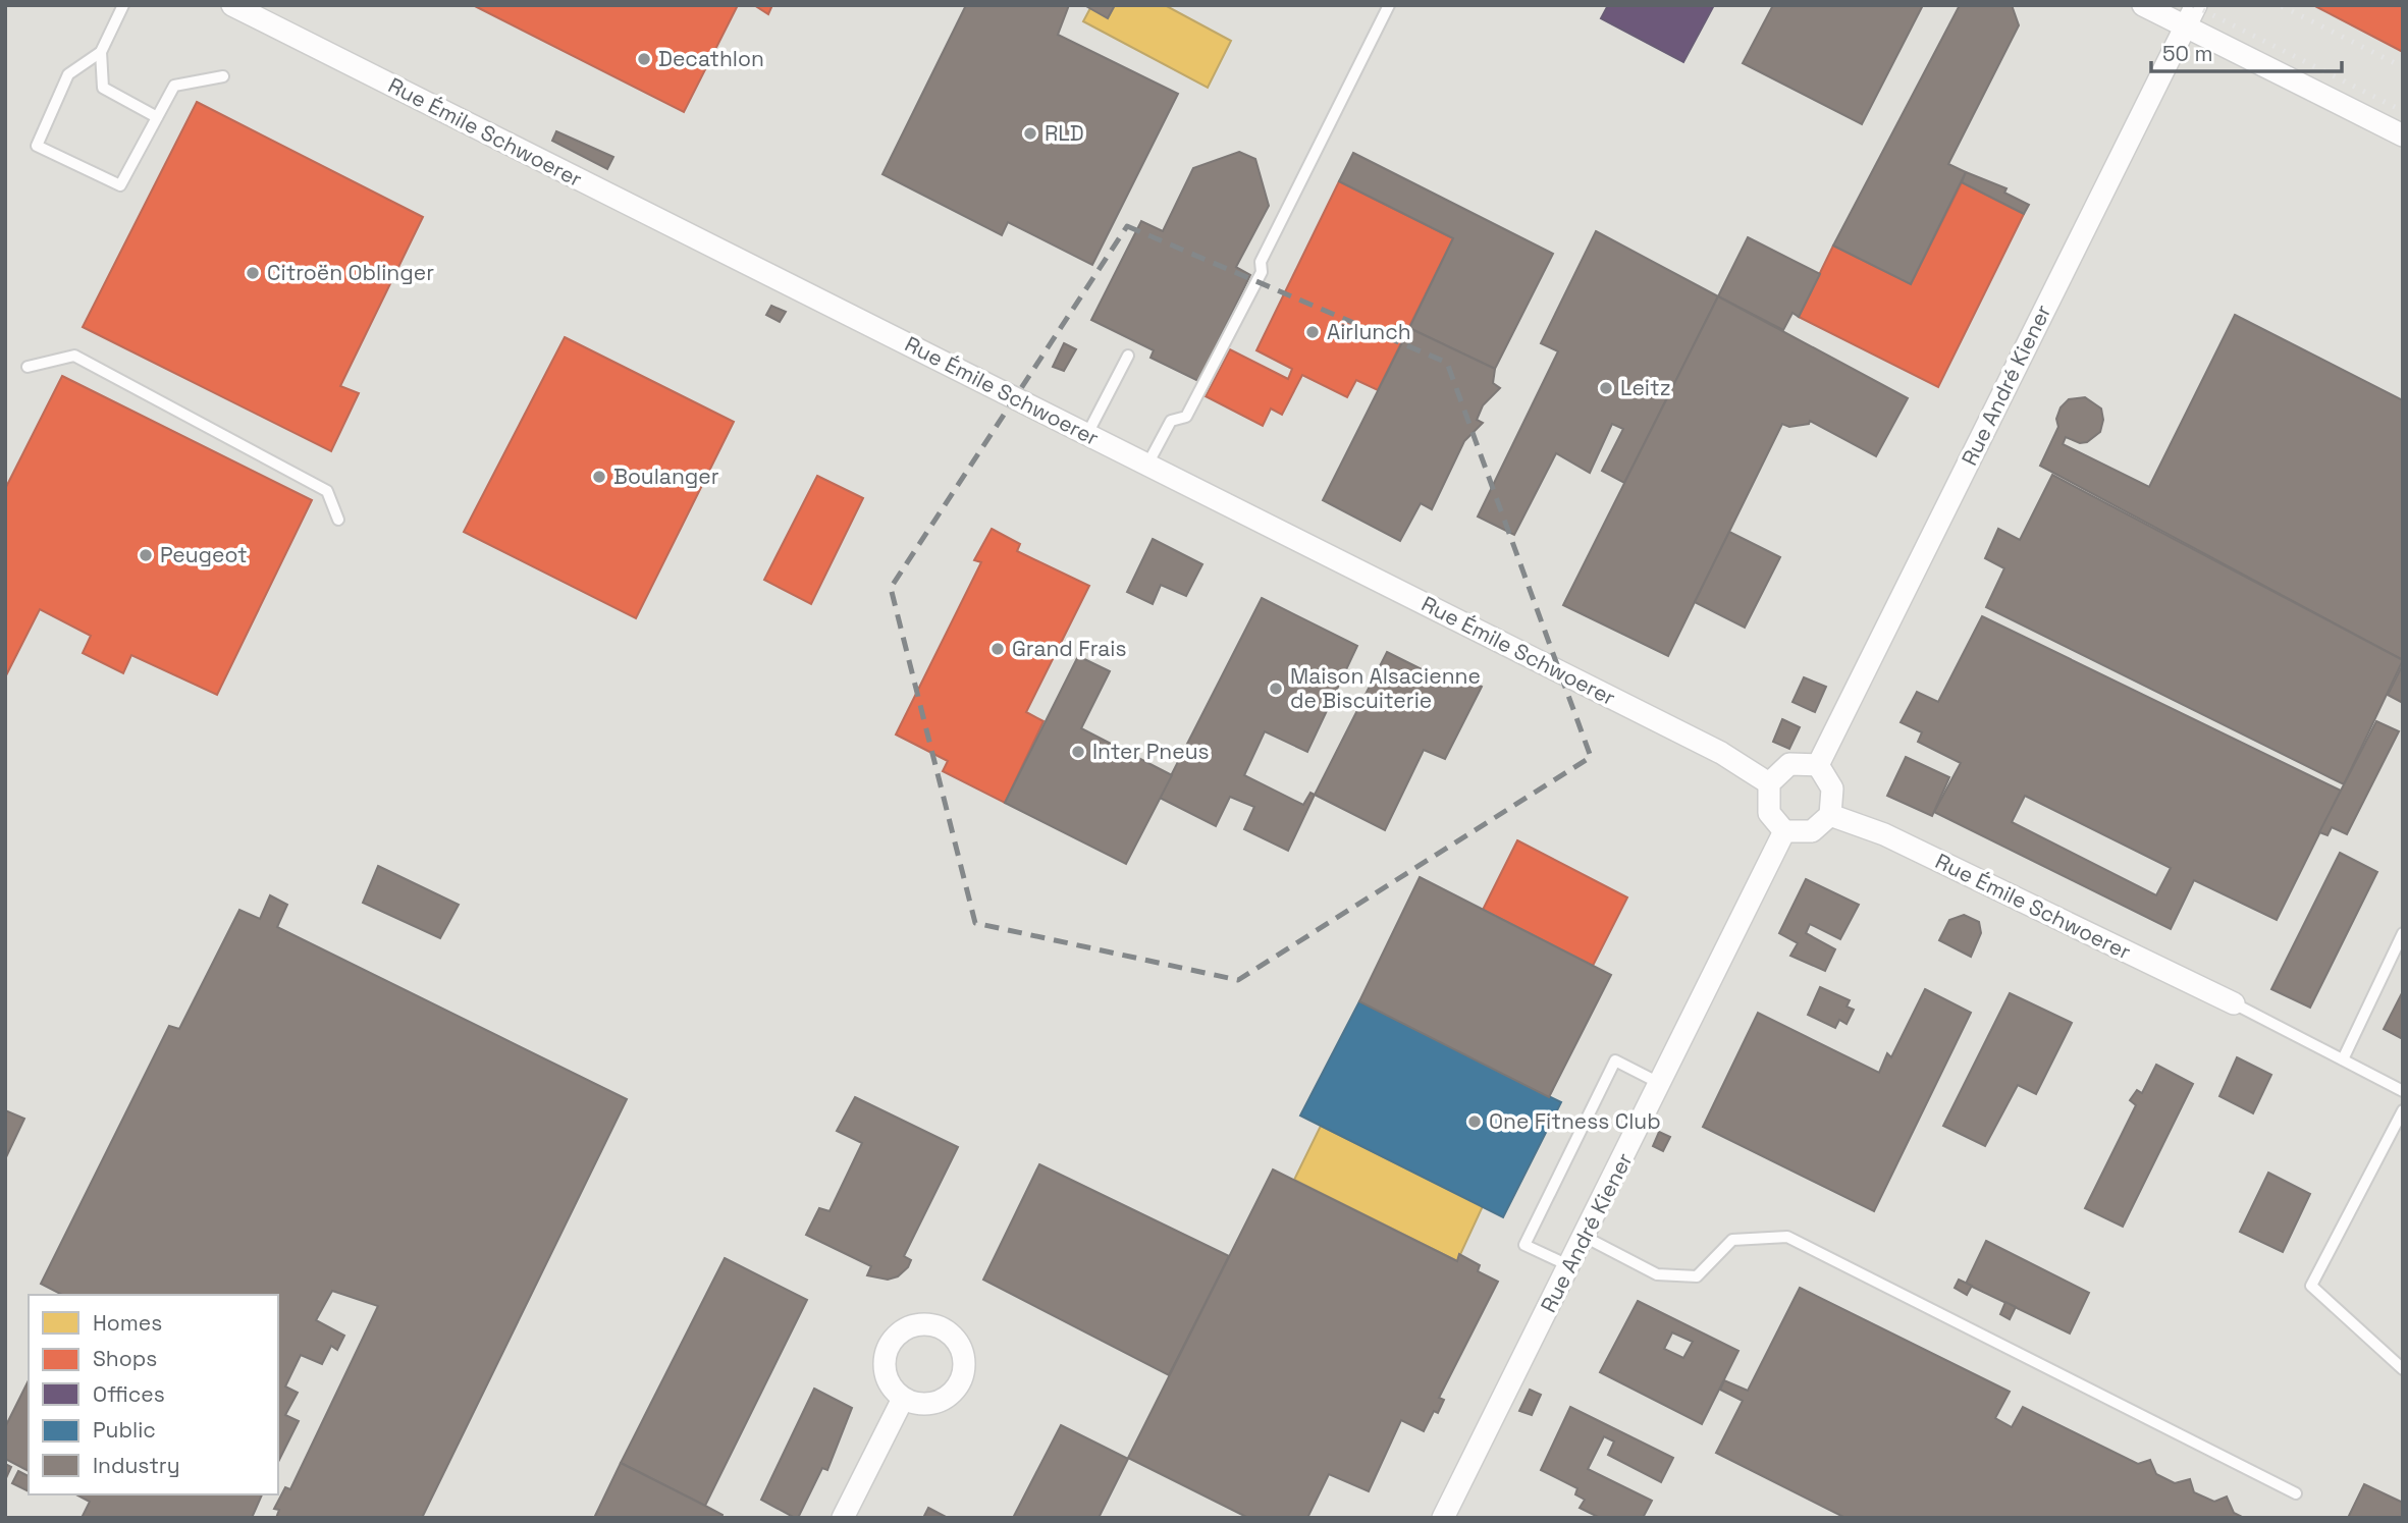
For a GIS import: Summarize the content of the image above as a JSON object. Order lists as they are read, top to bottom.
{
  "streets": {
    "street": ["Rue Émile Schwoerer", "Rue André Kiener"]
  },
  "crossings": [
    ["Rue Émile Schwoerer", "Rue André Kiener"]
  ],
  "places": [
    "Decathlon",
    "RLD",
    "Citroën Oblinger",
    "Airlunch",
    "Leitz",
    "Boulanger",
    "Peugeot",
    "Grand Frais",
    "Maison Alsacienne de Biscuiterie",
    "Inter Pneus",
    "One Fitness Club"
  ],
  "legend": [
    "Homes",
    "Shops",
    "Offices",
    "Public",
    "Industry"
  ],
  "scale_bar": "50 m"
}
